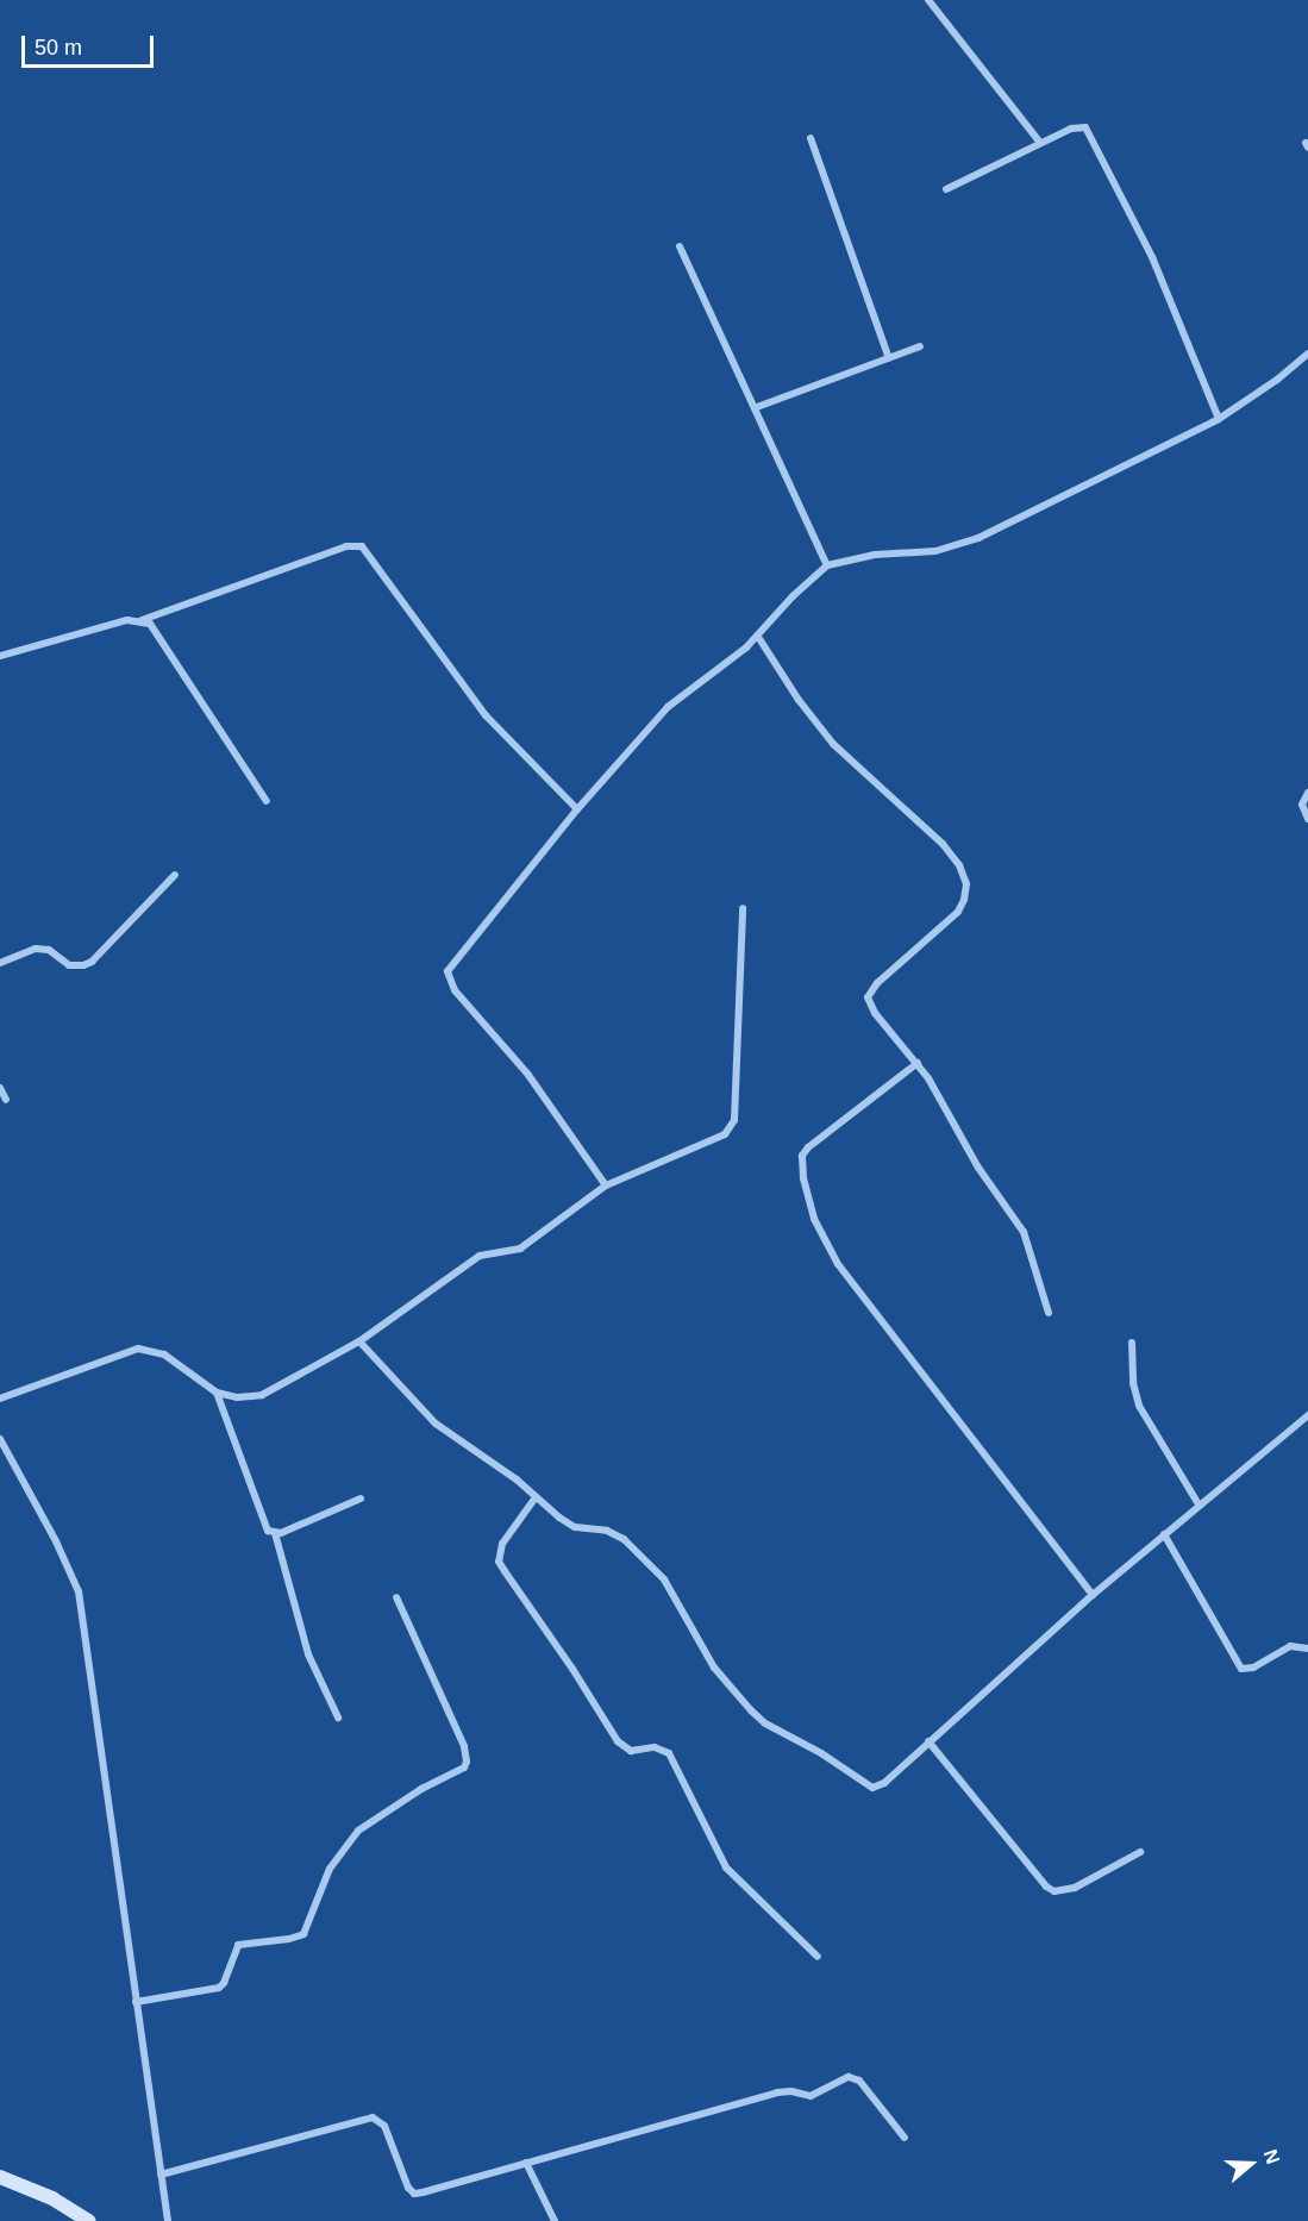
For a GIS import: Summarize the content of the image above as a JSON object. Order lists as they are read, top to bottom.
{
  "scale_bar": "50 m",
  "north": "right"
}
